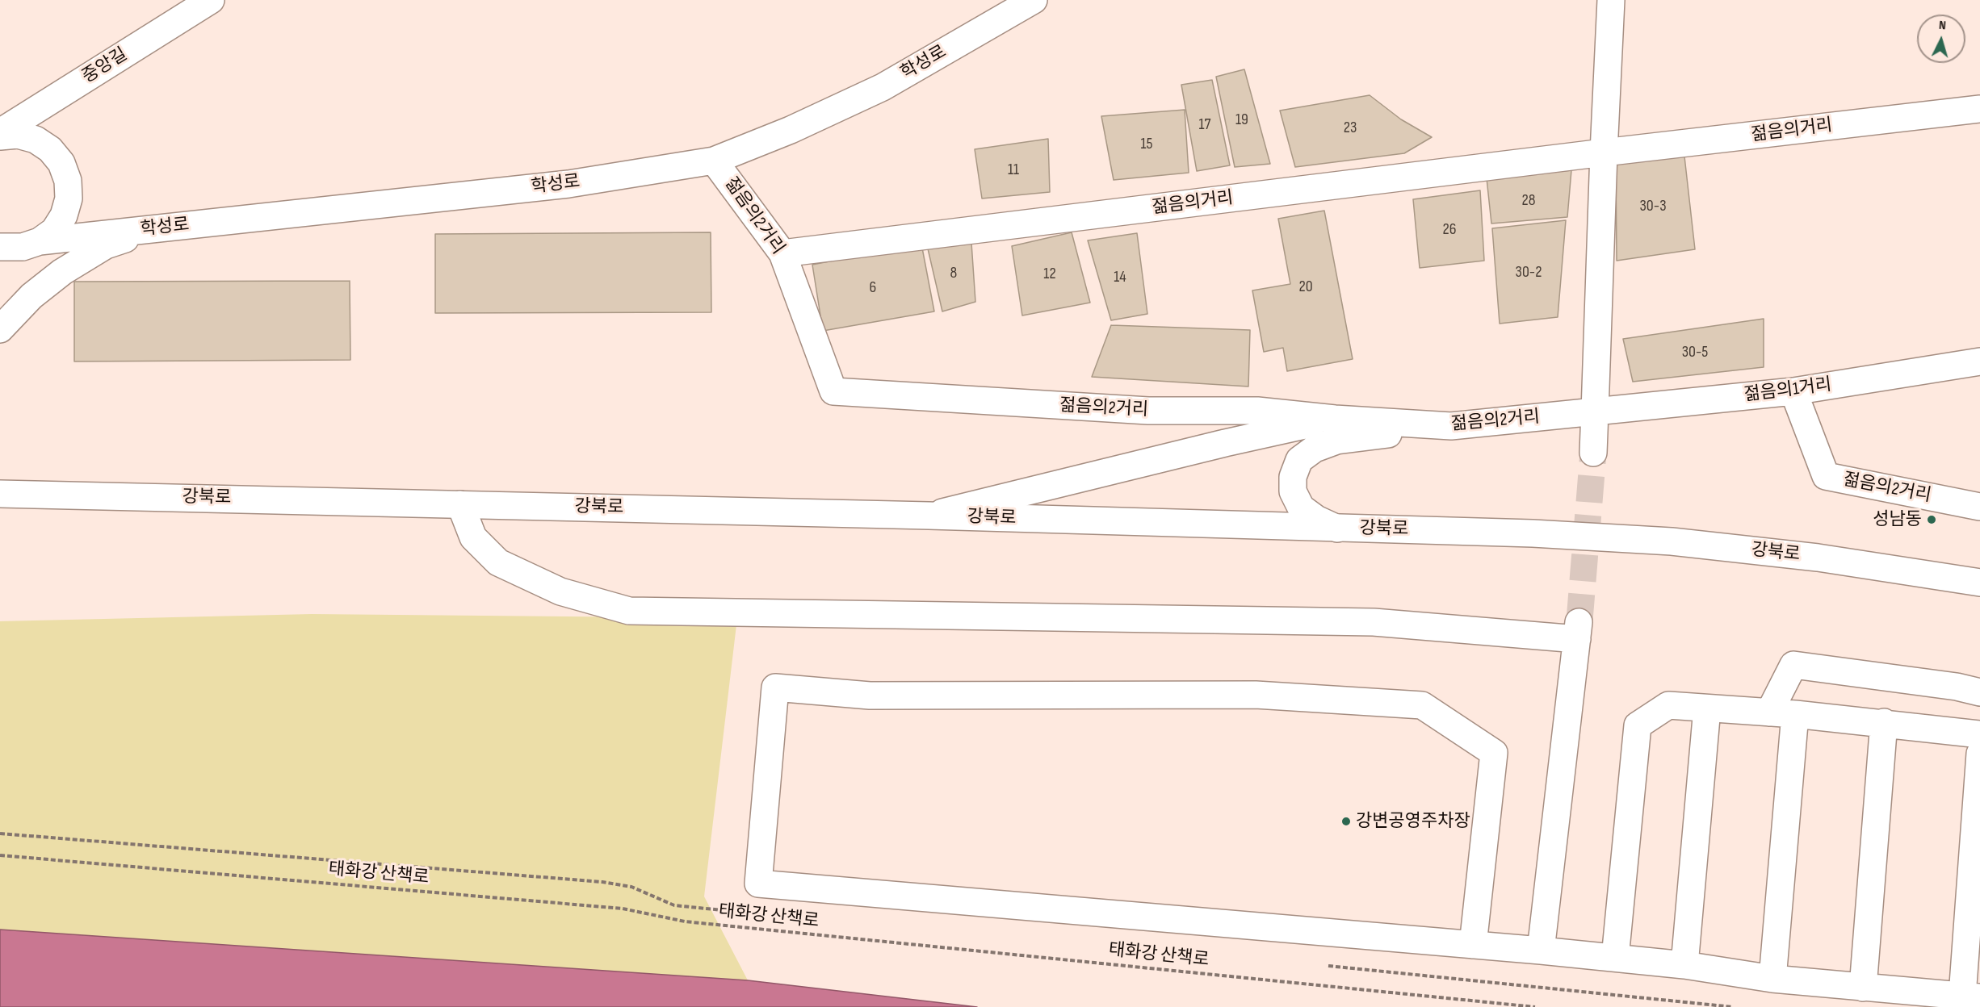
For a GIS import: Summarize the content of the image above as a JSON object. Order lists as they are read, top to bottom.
{
  "streets": {
    "street": [
      "학성로",
      "중앙길",
      "젊음의거리",
      "젊음의2거리",
      "젊음의1거리",
      "강북로"
    ],
    "path": ["태화강 산책로"]
  },
  "crossings": [
    ["학성로", "젊음의2거리"],
    ["젊음의거리", "젊음의2거리"],
    ["젊음의2거리", "젊음의1거리"]
  ],
  "places": ["성남동", "강변공영주차장"],
  "house_numbers": [
    "19",
    "17",
    "23",
    "15",
    "11",
    "28",
    "30-3",
    "26",
    "30-2",
    "8",
    "12",
    "14",
    "20",
    "6",
    "30-5"
  ],
  "north": "top"
}
